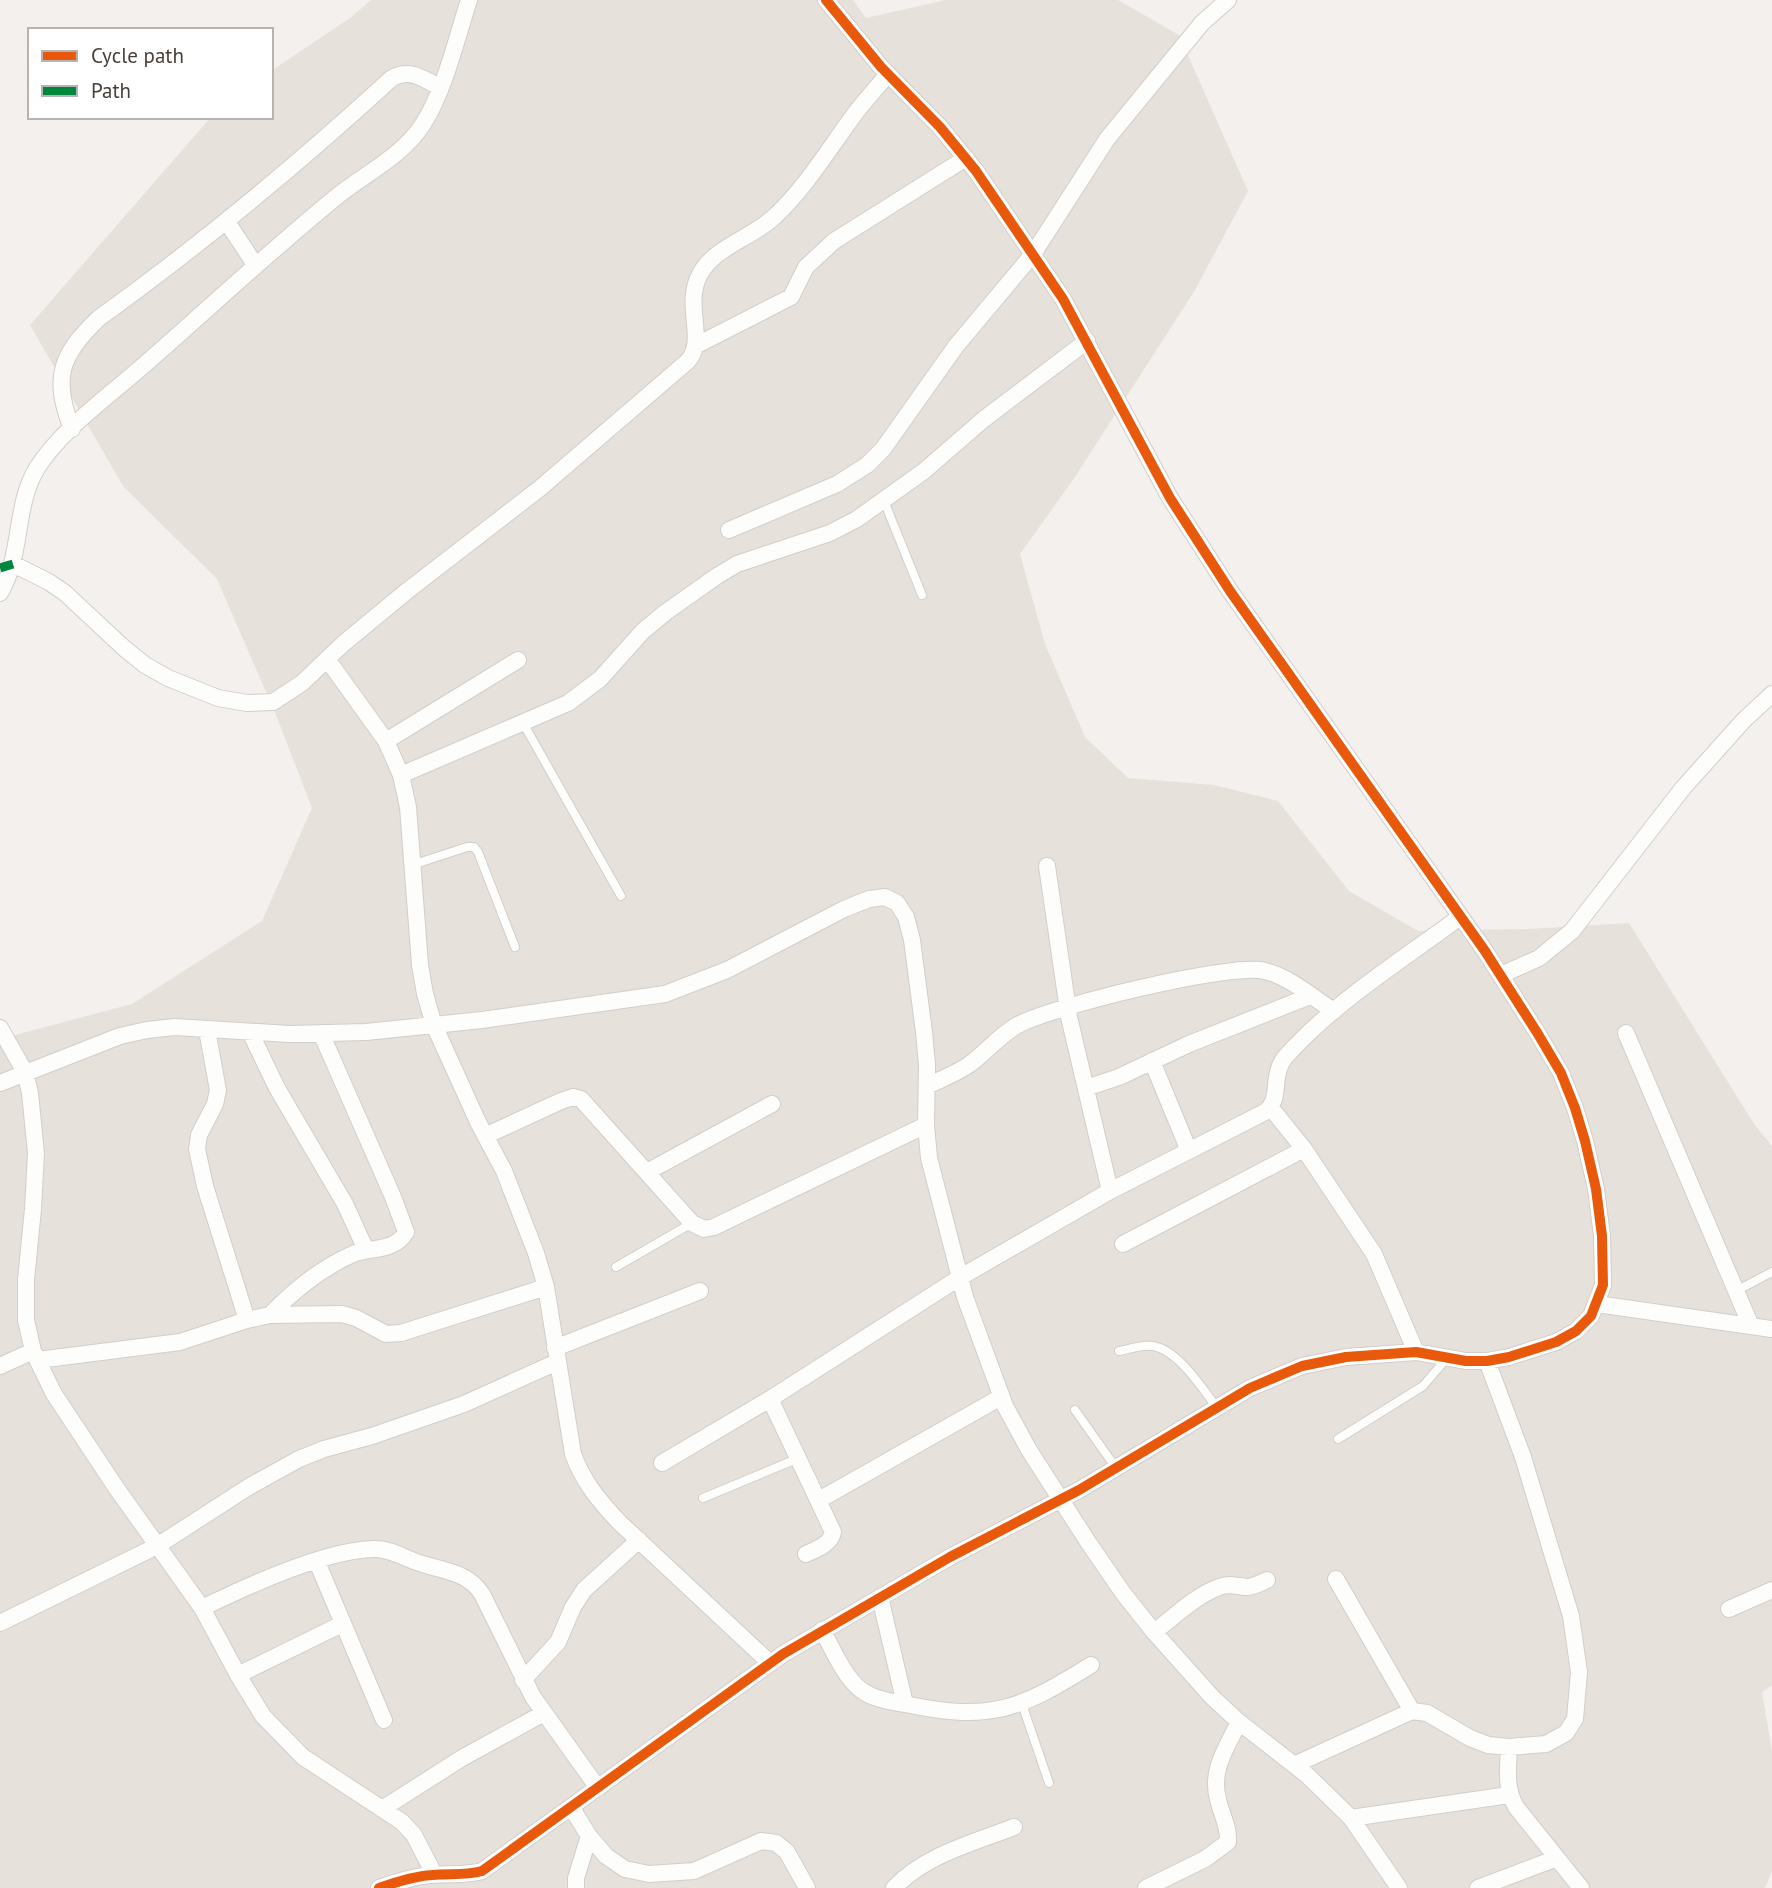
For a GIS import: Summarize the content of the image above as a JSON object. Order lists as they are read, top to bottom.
{
  "legend": ["Cycle path", "Path"]
}
